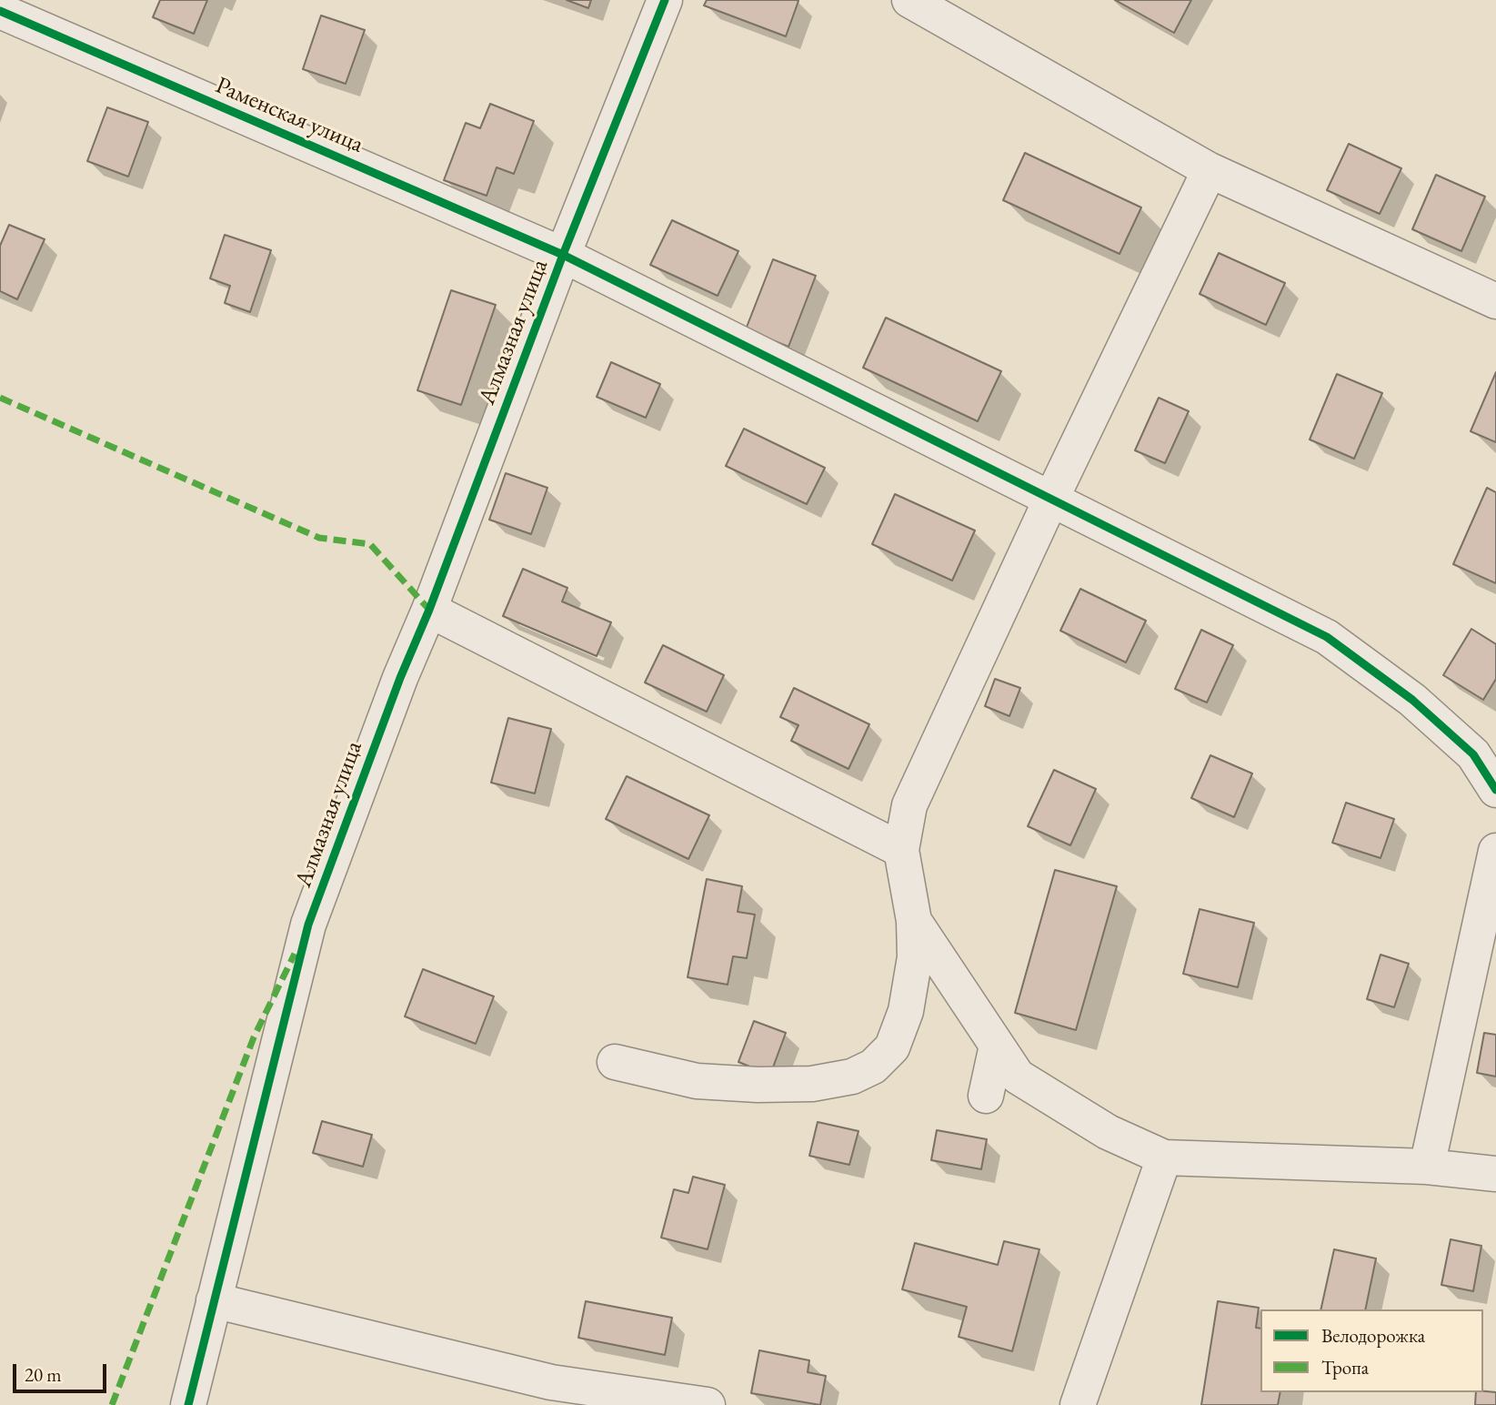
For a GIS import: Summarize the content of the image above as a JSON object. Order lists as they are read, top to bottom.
{
  "streets": {
    "street": ["Раменская улица", "Алмазная улица"]
  },
  "crossings": [
    ["Раменская улица", "Алмазная улица"]
  ],
  "legend": ["Велодорожка", "Тропа"],
  "scale_bar": "20 m"
}
